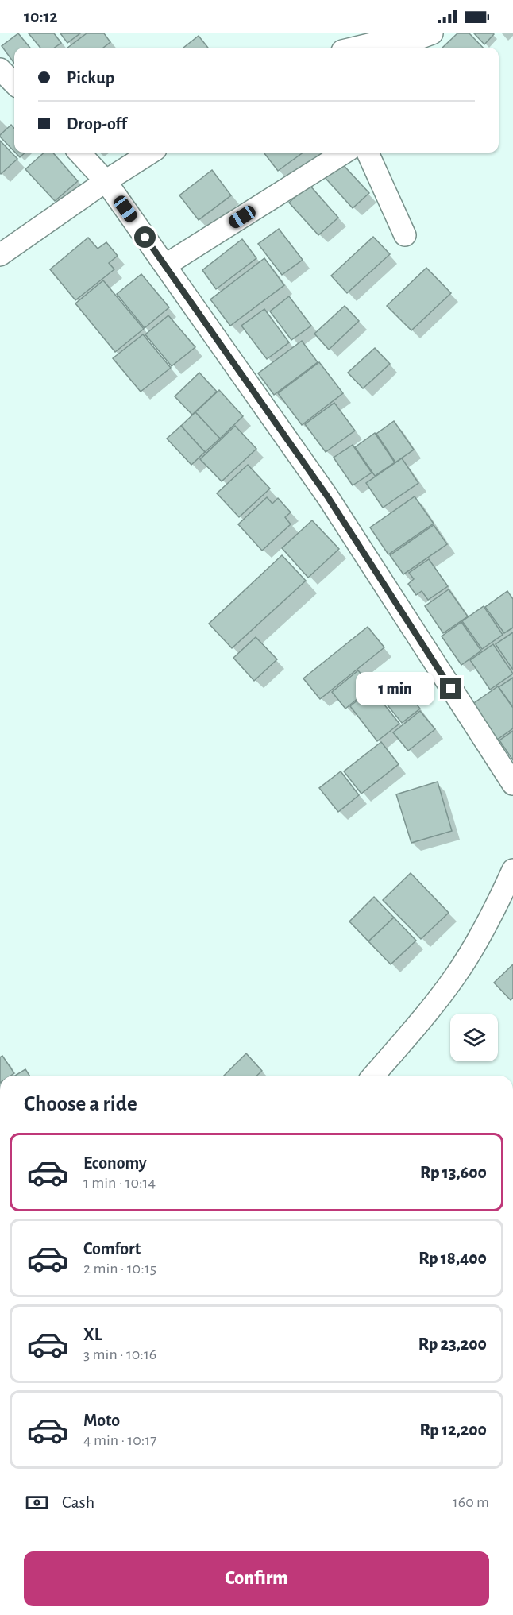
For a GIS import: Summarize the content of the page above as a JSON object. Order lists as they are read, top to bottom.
{
  "page": {
    "status": "10:12",
    "banner": ["Pickup", "Drop-off"],
    "bubble": "1 min",
    "heading": "Choose a ride",
    "list": [
      {
        "name": "Economy",
        "note": "1 min · 10:14",
        "value": "Rp 13,600"
      },
      {
        "name": "Comfort",
        "note": "2 min · 10:15",
        "value": "Rp 18,400"
      },
      {
        "name": "XL",
        "note": "3 min · 10:16",
        "value": "Rp 23,200"
      },
      {
        "name": "Moto",
        "note": "4 min · 10:17",
        "value": "Rp 12,200"
      }
    ],
    "pay": ["Cash", "160 m"],
    "buttons": "Confirm"
  }
}
